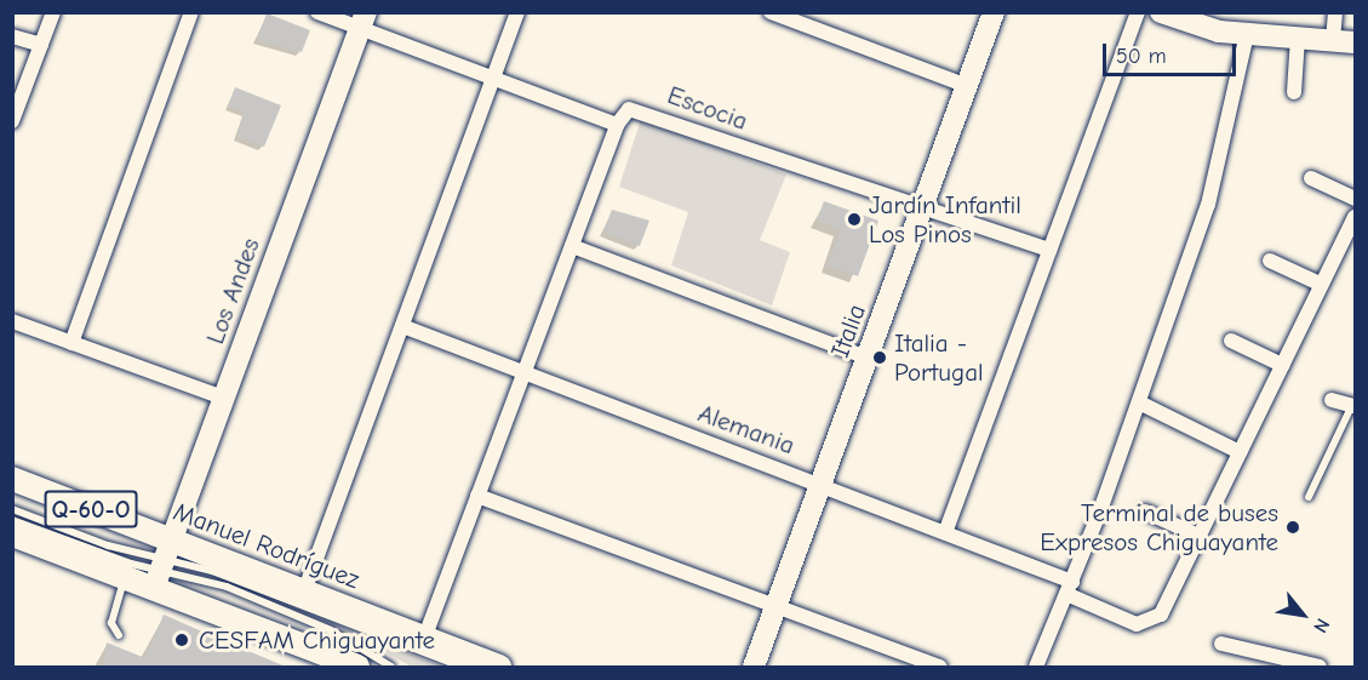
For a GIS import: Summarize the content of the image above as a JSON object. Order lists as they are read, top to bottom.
{
  "streets": {
    "main road": ["Q-60-O", "Manuel Rodríguez"],
    "street": [
      "Escocia",
      "Los Andes",
      "Italia",
      "Alemania"
    ]
  },
  "crossings": [
    ["Escocia", "Italia"],
    ["Los Andes", "Manuel Rodríguez"],
    ["Italia", "Alemania"]
  ],
  "places": [
    "Jardín Infantil Los Pinos",
    "Italia - Portugal",
    "Terminal de buses Expresos Chiguayante",
    "CESFAM Chiguayante"
  ],
  "scale_bar": "50 m",
  "north": "bottom right"
}
